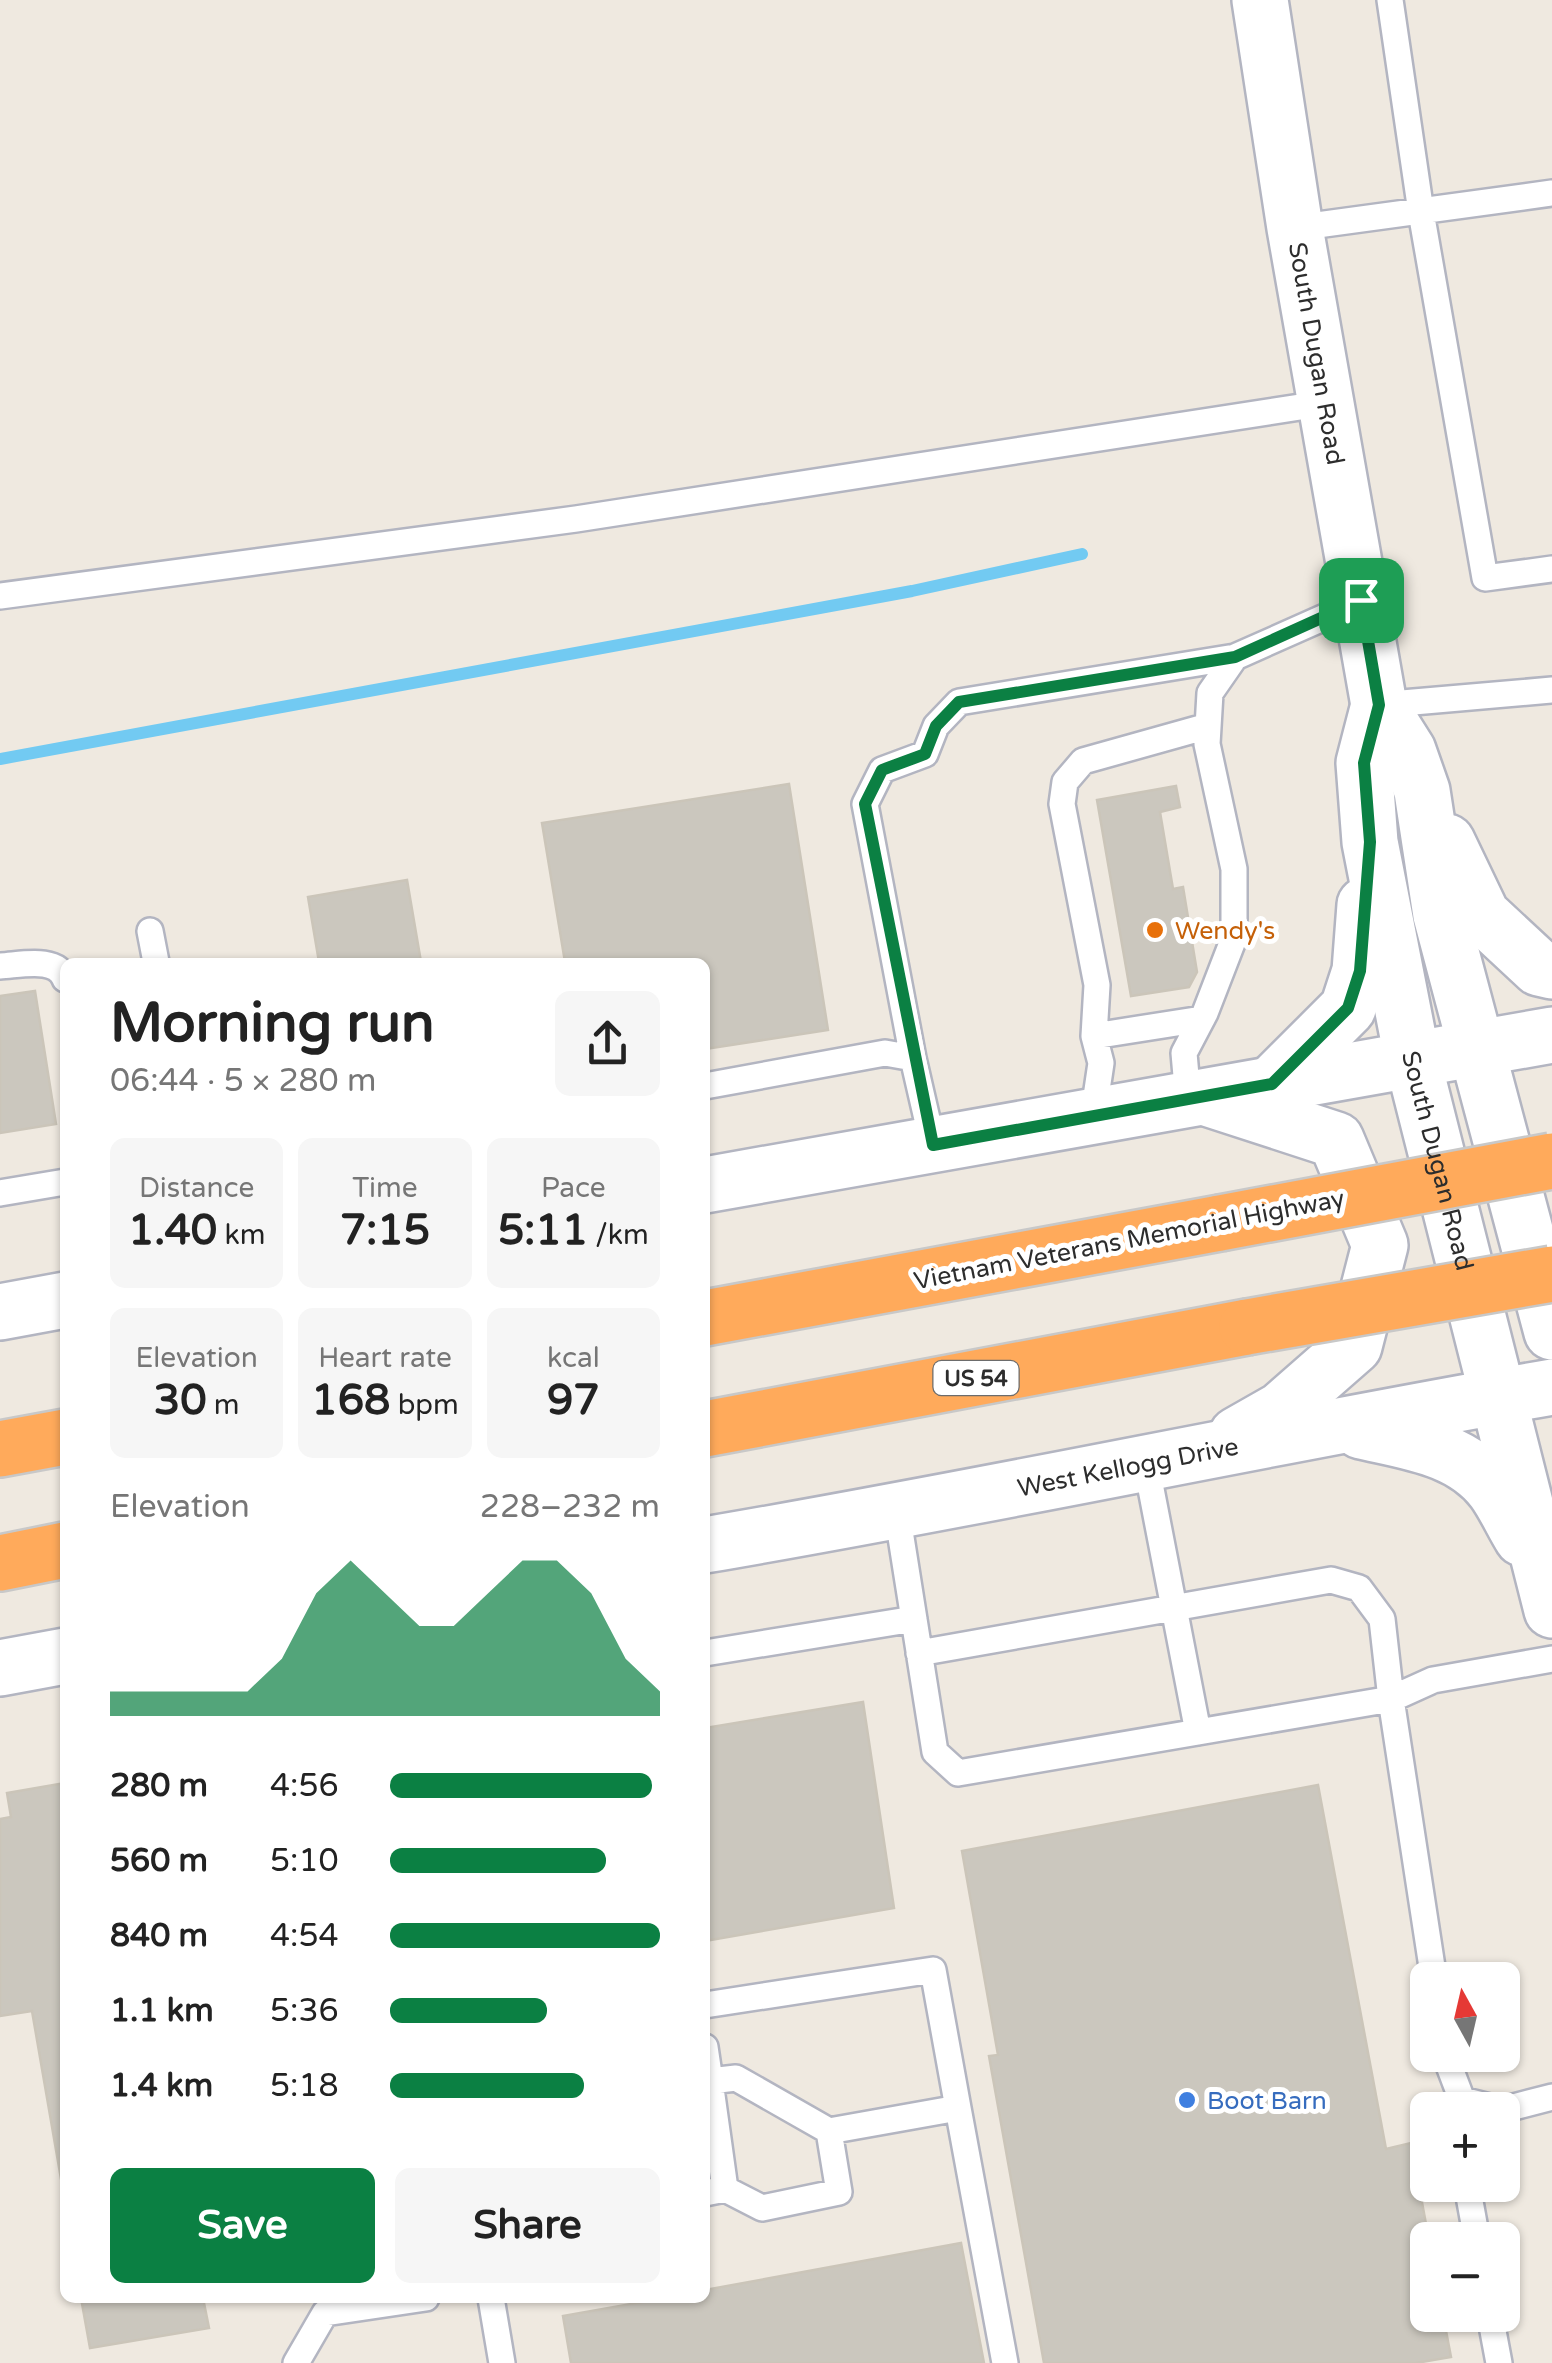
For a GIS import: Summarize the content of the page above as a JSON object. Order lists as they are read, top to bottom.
{
  "streets": {
    "highway": ["Vietnam Veterans Memorial Highway", "US 54"],
    "street": ["South Dugan Road", "West Kellogg Drive"]
  },
  "crossings": [
    ["South Dugan Road", "West Kellogg Drive"]
  ],
  "places": ["Wendy's", "Boot Barn"],
  "north": "top",
  "page": {
    "heading": ["Morning run", "06:44 · 5 × 280 m"],
    "stats": [
      ["Distance", "1.40 km"],
      ["Time", "7:15"],
      ["Pace", "5:11 /km"],
      ["Elevation", "30 m"],
      ["Heart rate", "168 bpm"],
      ["kcal", "97"]
    ],
    "chart": ["Elevation", "228–232 m"],
    "list": [
      {
        "name": "280 m",
        "note": "4:56"
      },
      {
        "name": "560 m",
        "note": "5:10"
      },
      {
        "name": "840 m",
        "note": "4:54"
      },
      {
        "name": "1.1 km",
        "note": "5:36"
      },
      {
        "name": "1.4 km",
        "note": "5:18"
      }
    ],
    "map_buttons": ["+", "−"],
    "buttons": ["Save", "Share"]
  }
}
